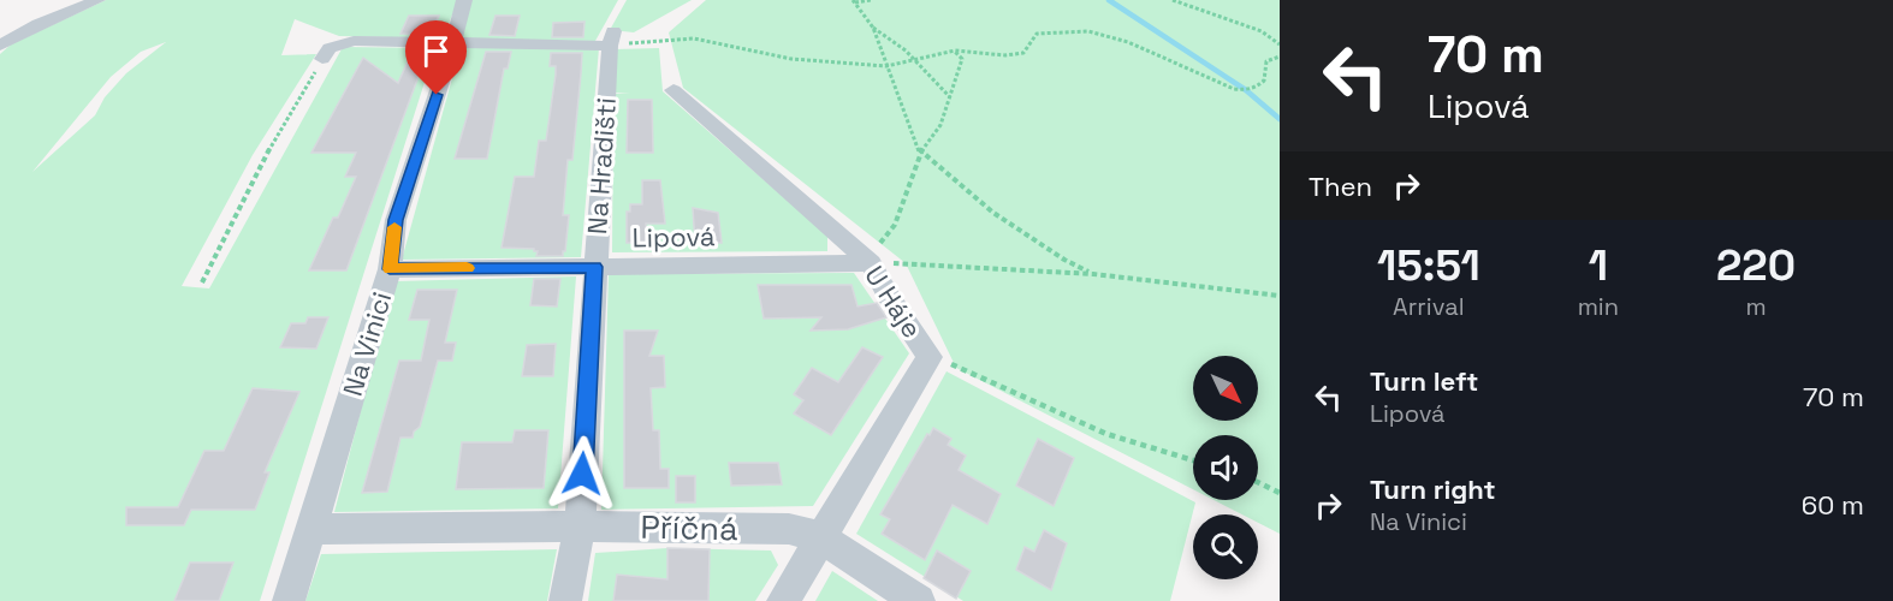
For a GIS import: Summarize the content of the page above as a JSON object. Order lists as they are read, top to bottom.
{
  "streets": {
    "street": [
      "Na Hradišti",
      "Lipová",
      "U Háje",
      "Na Vinici",
      "Příčná"
    ]
  },
  "crossings": [
    ["Na Hradišti", "Lipová"],
    ["Na Hradišti", "Příčná"],
    ["Lipová", "U Háje"],
    ["Lipová", "Na Vinici"],
    ["U Háje", "Příčná"],
    ["Na Vinici", "Příčná"]
  ],
  "north": "bottom right",
  "page": {
    "turn": ["70 m", "Lipová"],
    "then": "Then",
    "eta": [
      "15:51",
      "Arrival",
      "1",
      "min",
      "220",
      "m"
    ],
    "list": [
      {
        "name": "Turn left",
        "note": "Lipová",
        "value": "70 m"
      },
      {
        "name": "Turn right",
        "note": "Na Vinici",
        "value": "60 m"
      }
    ]
  }
}
